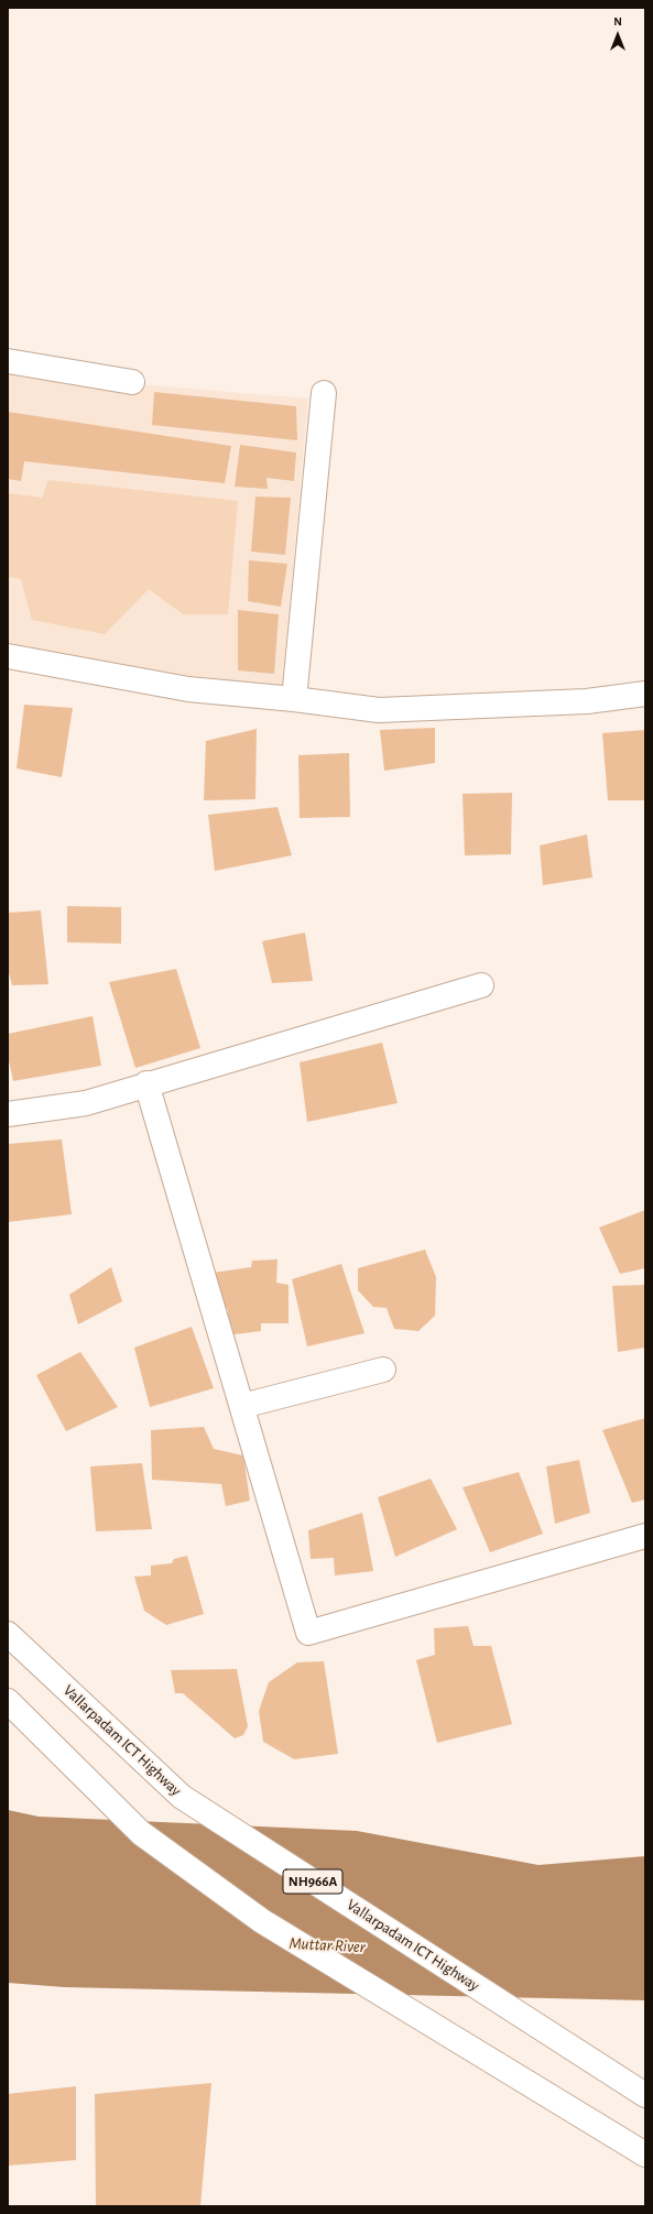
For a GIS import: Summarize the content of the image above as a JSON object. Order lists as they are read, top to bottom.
{
  "streets": {
    "main road": ["Vallarpadam ICT Highway", "NH966A"]
  },
  "water": ["Muttar River"],
  "north": "top"
}
